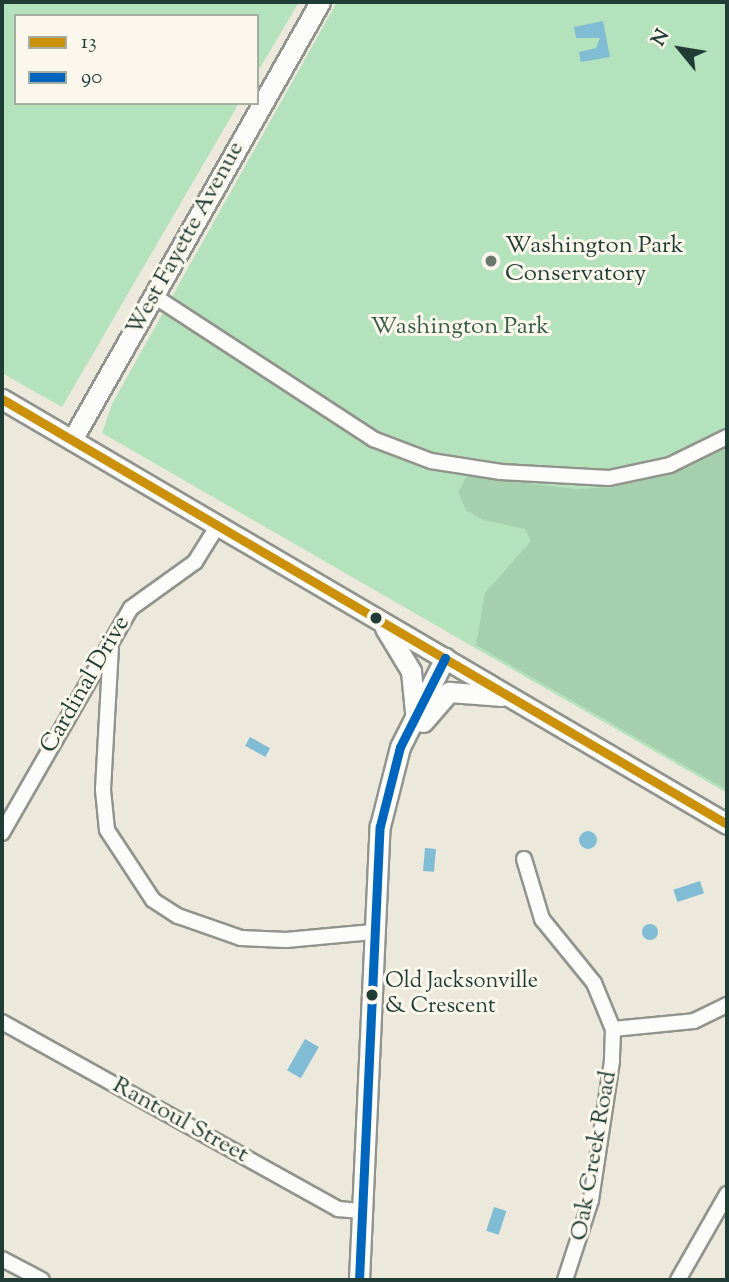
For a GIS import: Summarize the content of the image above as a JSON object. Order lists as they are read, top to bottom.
{
  "streets": {
    "street": [
      "West Fayette Avenue",
      "Cardinal Drive",
      "Rantoul Street",
      "Oak Creek Road"
    ]
  },
  "parks": ["Washington Park"],
  "places": ["Washington Park Conservatory", "Old Jacksonville & Crescent"],
  "lines": ["transit line 13", "transit line 90"],
  "legend": ["13", "90"],
  "north": "top left"
}
